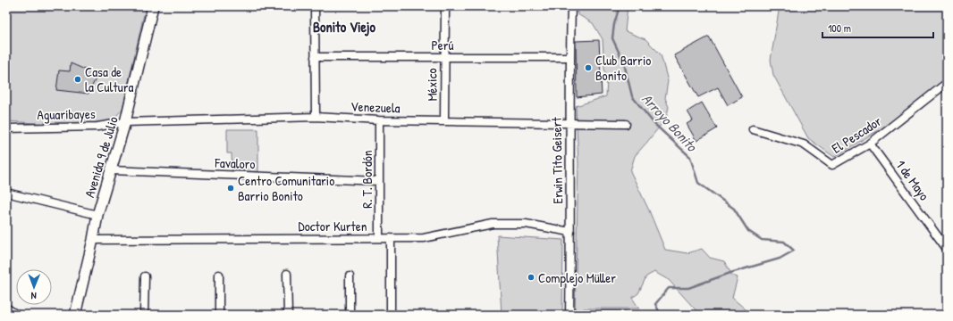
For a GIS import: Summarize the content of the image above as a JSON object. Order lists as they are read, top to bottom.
{
  "streets": {
    "main road": ["Avenida 9 de Julio"],
    "street": [
      "Perú",
      "México",
      "Venezuela",
      "Aguaribayes",
      "El Pescador",
      "Erwin Tito Geisert",
      "Favaloro",
      "R. T. Bordón",
      "1 de Mayo",
      "Doctor Kurten"
    ]
  },
  "crossings": [
    ["Perú", "México"],
    ["Perú", "Erwin Tito Geisert"],
    ["México", "Venezuela"],
    ["Venezuela", "Aguaribayes"],
    ["Venezuela", "Avenida 9 de Julio"],
    ["Venezuela", "Erwin Tito Geisert"],
    ["Venezuela", "R. T. Bordón"],
    ["Aguaribayes", "Avenida 9 de Julio"],
    ["El Pescador", "1 de Mayo"],
    ["Avenida 9 de Julio", "Favaloro"],
    ["Avenida 9 de Julio", "Doctor Kurten"],
    ["Erwin Tito Geisert", "Doctor Kurten"],
    ["Favaloro", "R. T. Bordón"],
    ["R. T. Bordón", "Doctor Kurten"]
  ],
  "districts": ["Bonito Viejo"],
  "water": ["Arroyo Bonito"],
  "places": [
    "Club Barrio Bonito",
    "Casa de la Cultura",
    "Centro Comunitario Barrio Bonito",
    "Complejo Müller"
  ],
  "scale_bar": "100 m",
  "north": "bottom"
}
